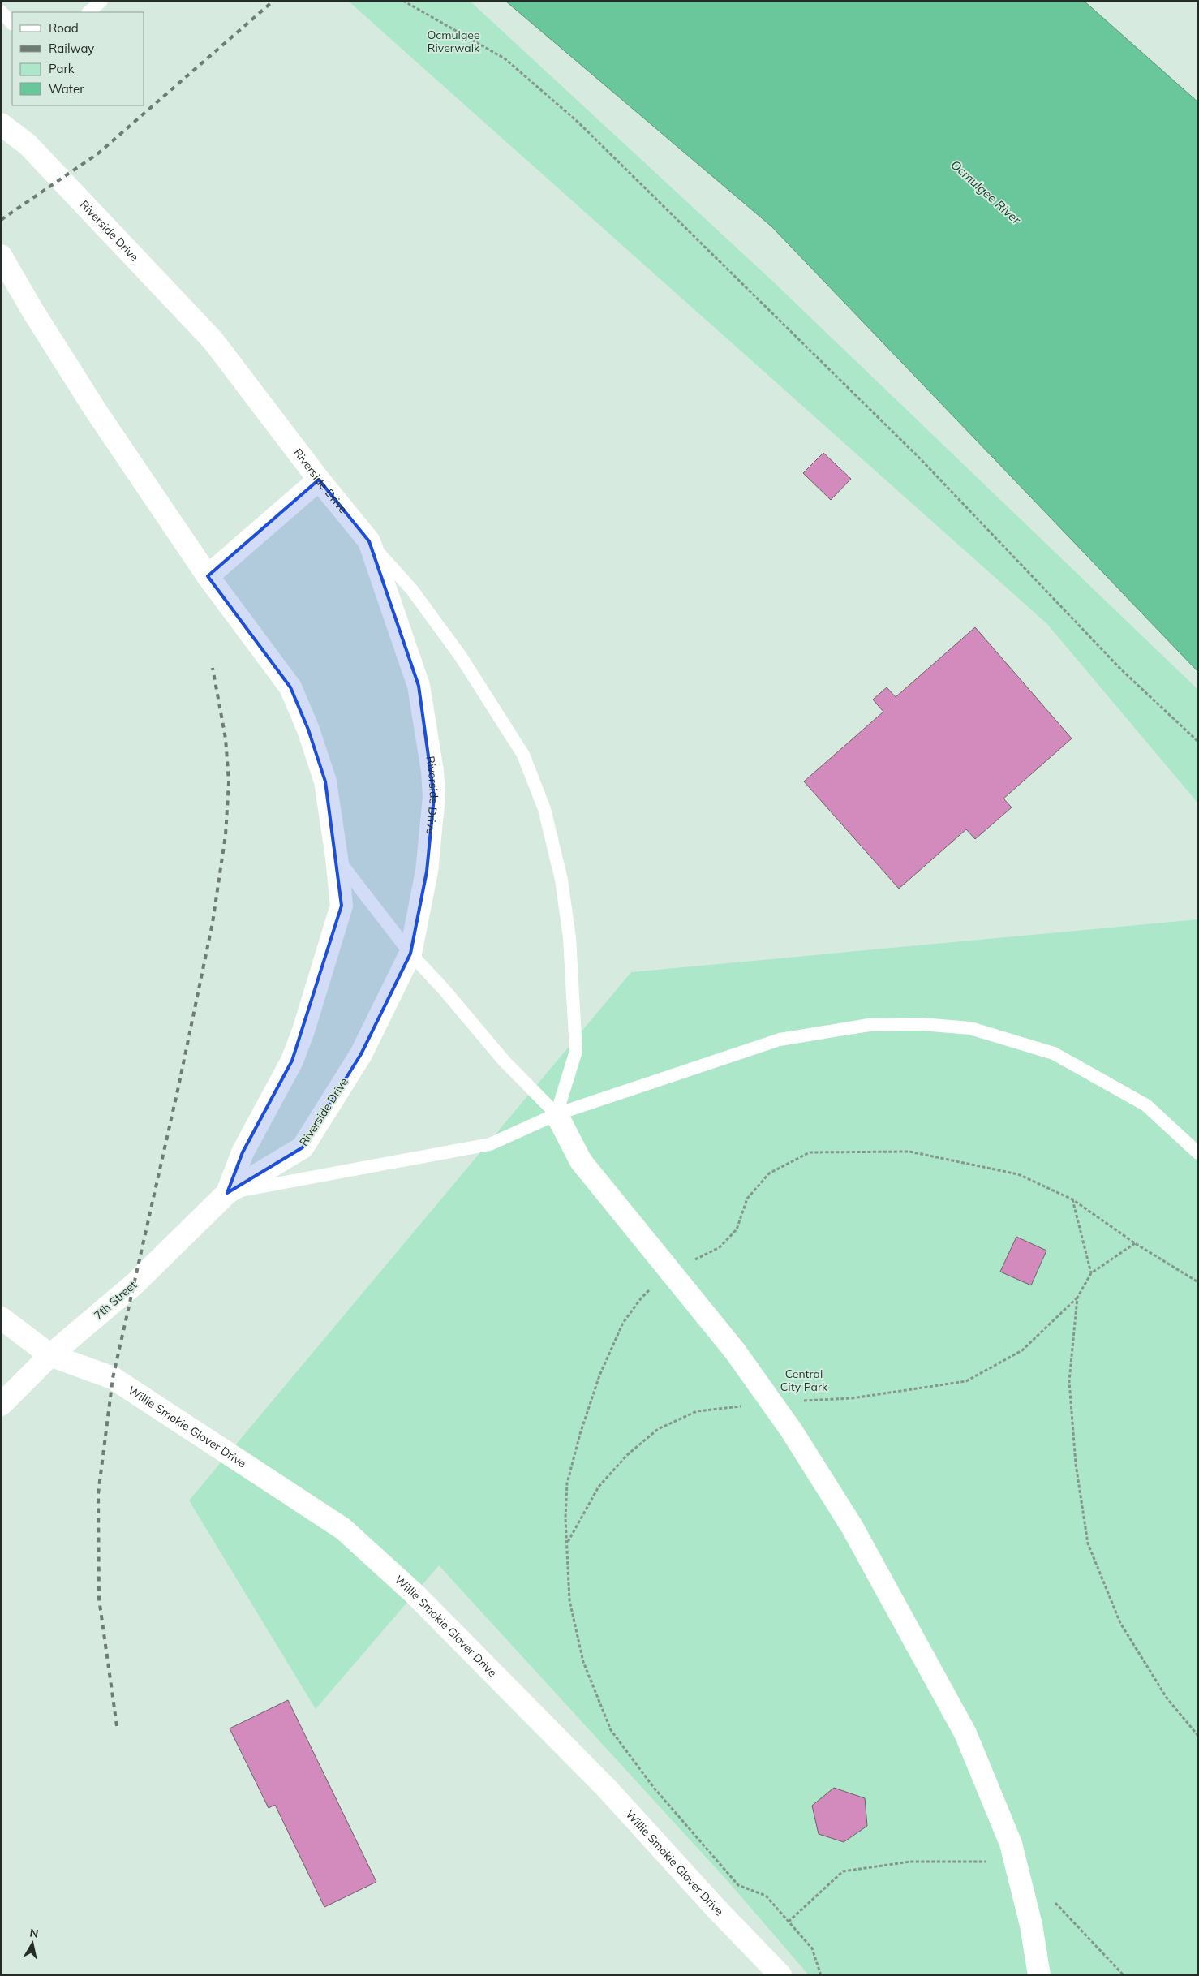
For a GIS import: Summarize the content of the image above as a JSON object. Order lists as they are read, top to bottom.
{
  "streets": {
    "street": ["Riverside Drive", "7th Street", "Willie Smokie Glover Drive"]
  },
  "crossings": [
    ["Riverside Drive", "7th Street"],
    ["7th Street", "Willie Smokie Glover Drive"]
  ],
  "water": ["Ocmulgee River"],
  "parks": ["Ocmulgee Riverwalk", "Central City Park"],
  "legend": [
    "Road",
    "Railway",
    "Park",
    "Water"
  ],
  "north": "top"
}
